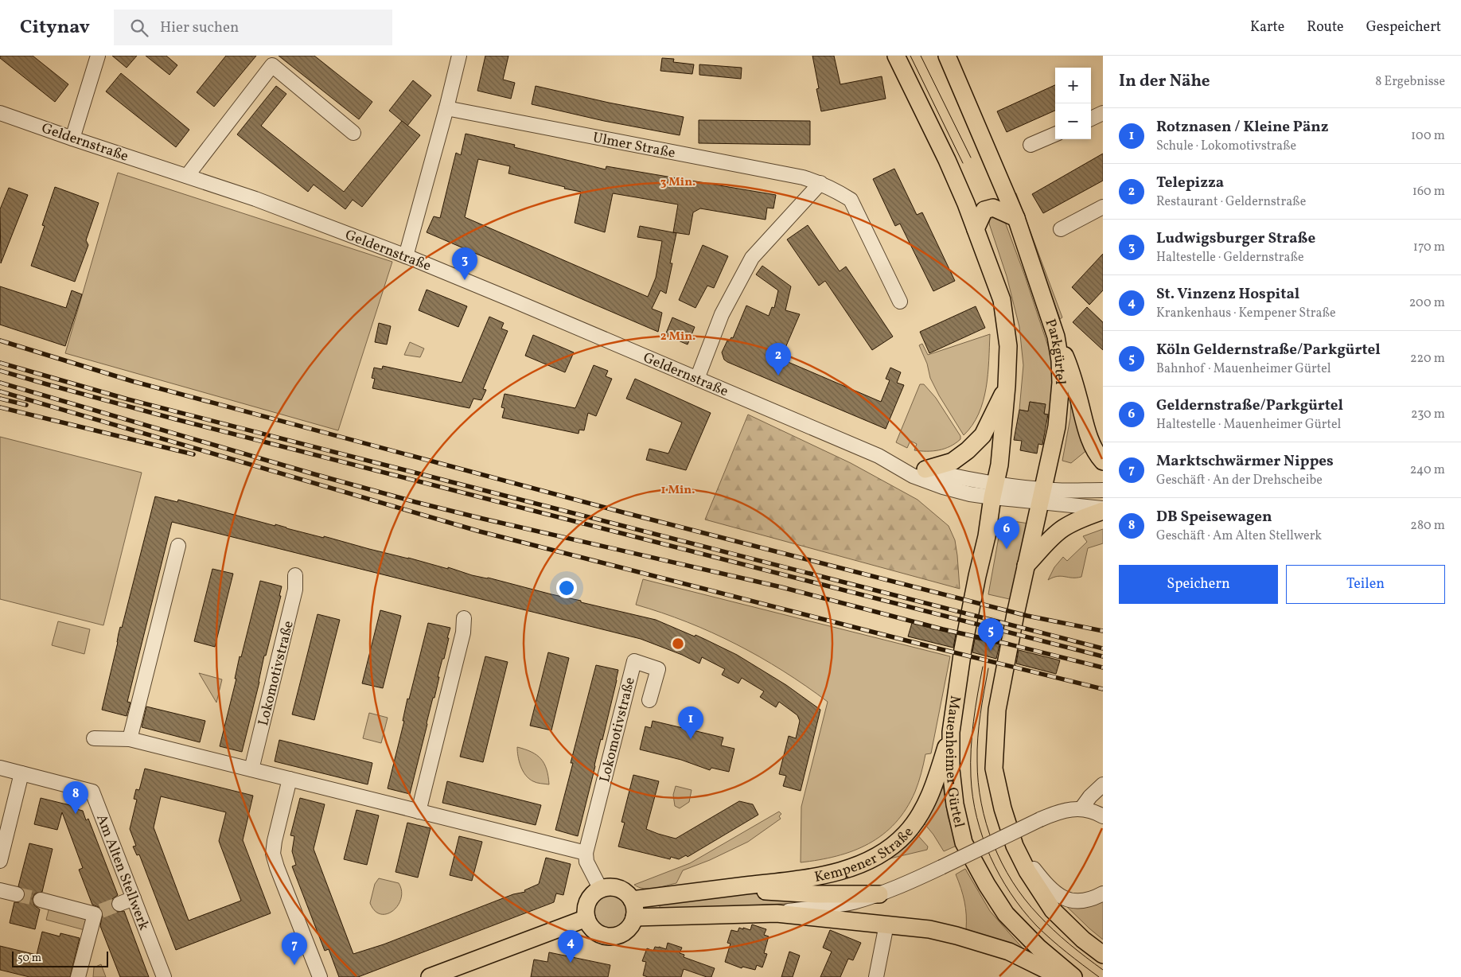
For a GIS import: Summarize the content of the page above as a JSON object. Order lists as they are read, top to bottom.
{
  "streets": {
    "main road": ["Parkgürtel", "Mauenheimer Gürtel", "Kempener Straße"],
    "street": [
      "Geldernstraße",
      "Ulmer Straße",
      "Lokomotivstraße",
      "Am Alten Stellwerk"
    ]
  },
  "crossings": [
    ["Geldernstraße", "Parkgürtel"],
    ["Geldernstraße", "Mauenheimer Gürtel"],
    ["Mauenheimer Gürtel", "Kempener Straße"]
  ],
  "scale_bar": "50 m",
  "page": {
    "header": "Citynav",
    "search": "Hier suchen",
    "nav": ["Karte", "Route", "Gespeichert"],
    "heading": ["In der Nähe", "8 Ergebnisse"],
    "map_buttons": ["+", "−"],
    "list": [
      {
        "mark": "1",
        "name": "Rotznasen / Kleine Pänz",
        "note": "Schule · Lokomotivstraße",
        "value": "100 m"
      },
      {
        "mark": "2",
        "name": "Telepizza",
        "note": "Restaurant · Geldernstraße",
        "value": "160 m"
      },
      {
        "mark": "3",
        "name": "Ludwigsburger Straße",
        "note": "Haltestelle · Geldernstraße",
        "value": "170 m"
      },
      {
        "mark": "4",
        "name": "St. Vinzenz Hospital",
        "note": "Krankenhaus · Kempener Straße",
        "value": "200 m"
      },
      {
        "mark": "5",
        "name": "Köln Geldernstraße/Parkgürtel",
        "note": "Bahnhof · Mauenheimer Gürtel",
        "value": "220 m"
      },
      {
        "mark": "6",
        "name": "Geldernstraße/Parkgürtel",
        "note": "Haltestelle · Mauenheimer Gürtel",
        "value": "230 m"
      },
      {
        "mark": "7",
        "name": "Marktschwärmer Nippes",
        "note": "Geschäft · An der Drehscheibe",
        "value": "240 m"
      },
      {
        "mark": "8",
        "name": "DB Speisewagen",
        "note": "Geschäft · Am Alten Stellwerk",
        "value": "280 m"
      }
    ],
    "pins": [
      "3",
      "2",
      "6",
      "5",
      "1",
      "8",
      "4",
      "7"
    ],
    "buttons": ["Speichern", "Teilen"],
    "scale": "50 m"
  },
  "rings": ["3 Min.", "2 Min.", "1 Min."]
}
